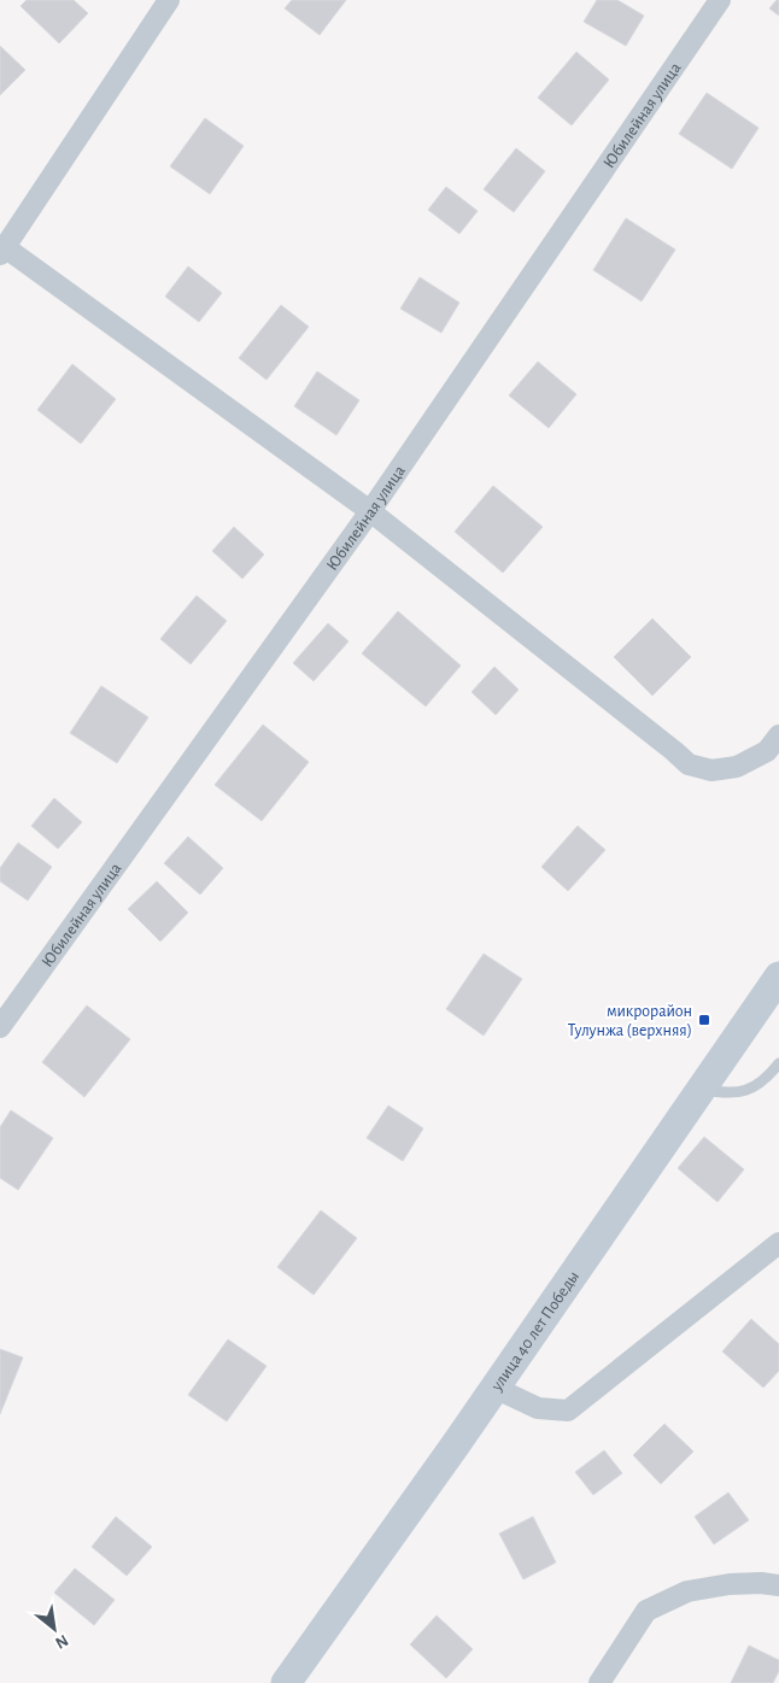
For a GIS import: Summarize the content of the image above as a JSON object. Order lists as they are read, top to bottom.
{
  "streets": {
    "street": ["Юбилейная улица", "улица 40 лет Победы"]
  },
  "places": {
    "transit": ["микрорайон Тулунжа (верхняя)"]
  },
  "north": "bottom right"
}
